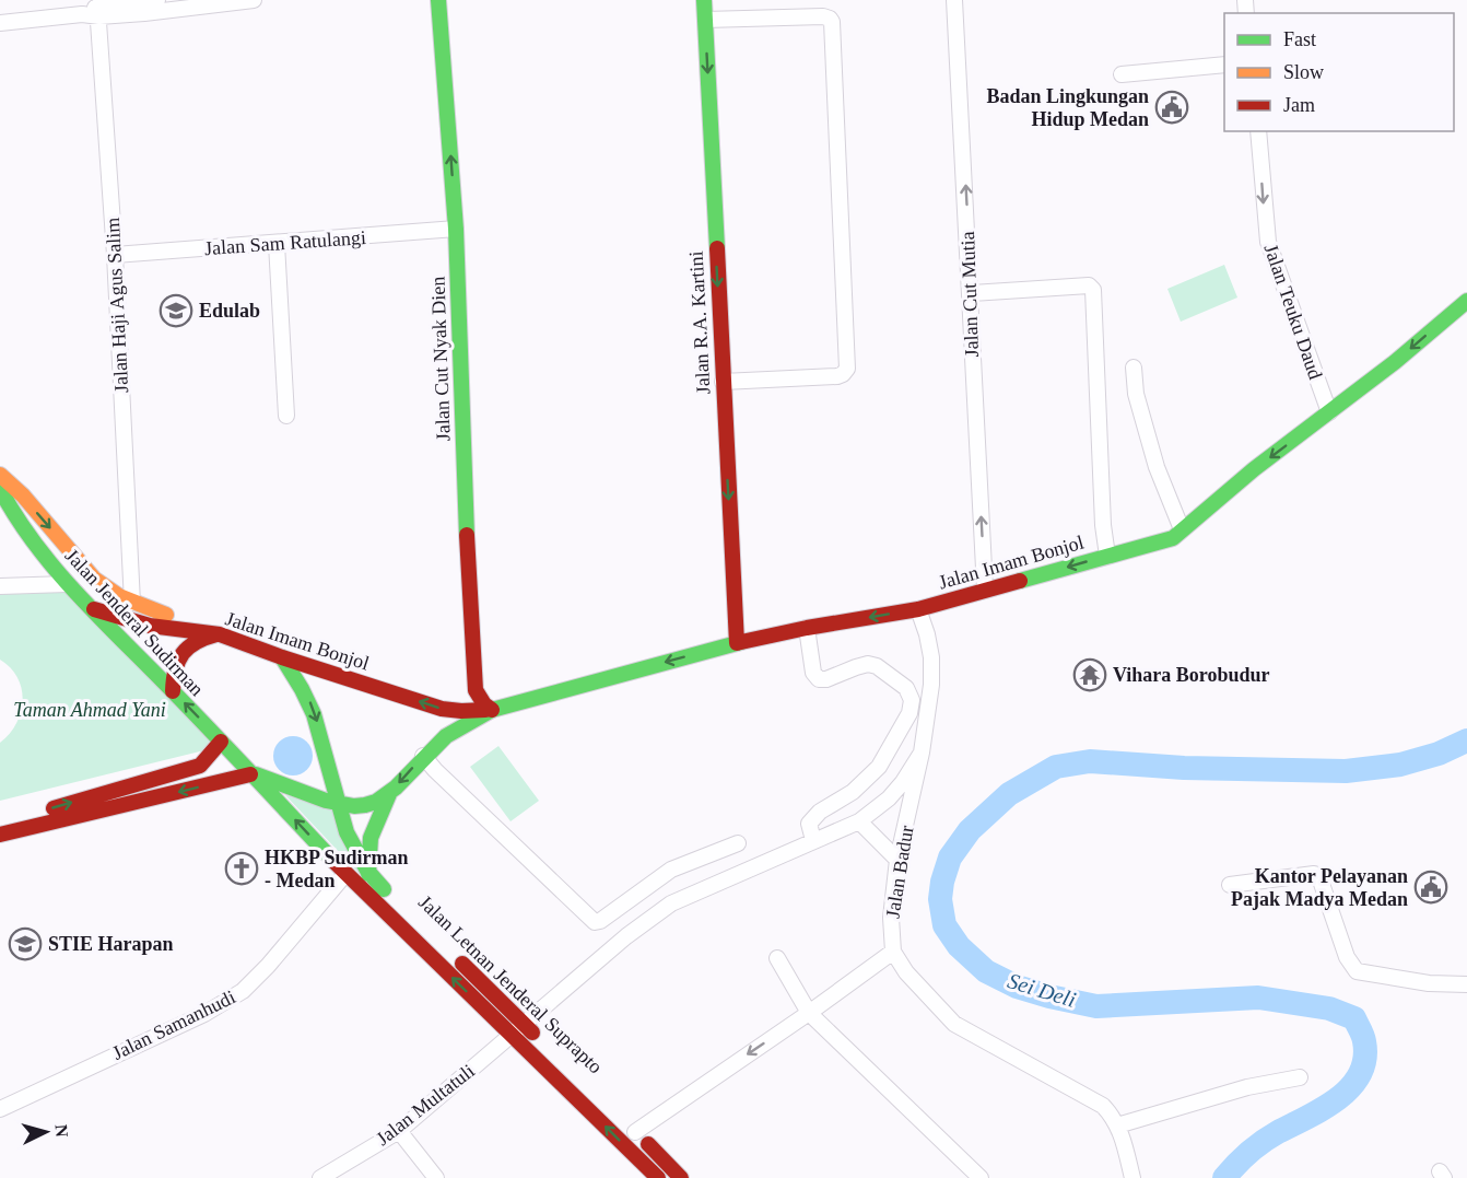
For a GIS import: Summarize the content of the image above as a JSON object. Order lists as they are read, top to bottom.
{
  "streets": {
    "main road": [
      "Jalan R.A. Kartini",
      "Jalan Cut Nyak Dien",
      "Jalan Imam Bonjol",
      "Jalan Jenderal Sudirman",
      "Jalan Letnan Jenderal Suprapto"
    ],
    "street": [
      "Jalan Sam Ratulangi",
      "Jalan Cut Mutia",
      "Jalan Haji Agus Salim",
      "Jalan Teuku Daud",
      "Jalan Badur",
      "Jalan Samanhudi",
      "Jalan Multatuli"
    ]
  },
  "crossings": [
    ["Jalan Sam Ratulangi", "Jalan Haji Agus Salim"],
    ["Jalan Sam Ratulangi", "Jalan Cut Nyak Dien"],
    ["Jalan Cut Mutia", "Jalan Imam Bonjol"],
    ["Jalan Haji Agus Salim", "Jalan Jenderal Sudirman"],
    ["Jalan Teuku Daud", "Jalan Imam Bonjol"],
    ["Jalan R.A. Kartini", "Jalan Imam Bonjol"],
    ["Jalan Cut Nyak Dien", "Jalan Imam Bonjol"],
    ["Jalan Imam Bonjol", "Jalan Jenderal Sudirman"],
    ["Jalan Imam Bonjol", "Jalan Badur"],
    ["Jalan Imam Bonjol", "Jalan Letnan Jenderal Suprapto"],
    ["Jalan Jenderal Sudirman", "Jalan Letnan Jenderal Suprapto"],
    ["Jalan Badur", "Jalan Multatuli"],
    ["Jalan Letnan Jenderal Suprapto", "Jalan Samanhudi"],
    ["Jalan Letnan Jenderal Suprapto", "Jalan Multatuli"]
  ],
  "one_way": [
    "Jalan Cut Mutia",
    "Jalan Teuku Daud",
    "Jalan R.A. Kartini",
    "Jalan Imam Bonjol"
  ],
  "water": ["Sei Deli"],
  "parks": ["Taman Ahmad Yani"],
  "places": {
    "public building": ["Badan Lingkungan Hidup Medan", "Kantor Pelayanan Pajak Madya Medan"],
    "school or university": ["Edulab", "STIE Harapan"],
    "temple": ["Vihara Borobudur"],
    "church": ["HKBP Sudirman - Medan"]
  },
  "legend": ["Fast", "Slow", "Jam"],
  "north": "right"
}
